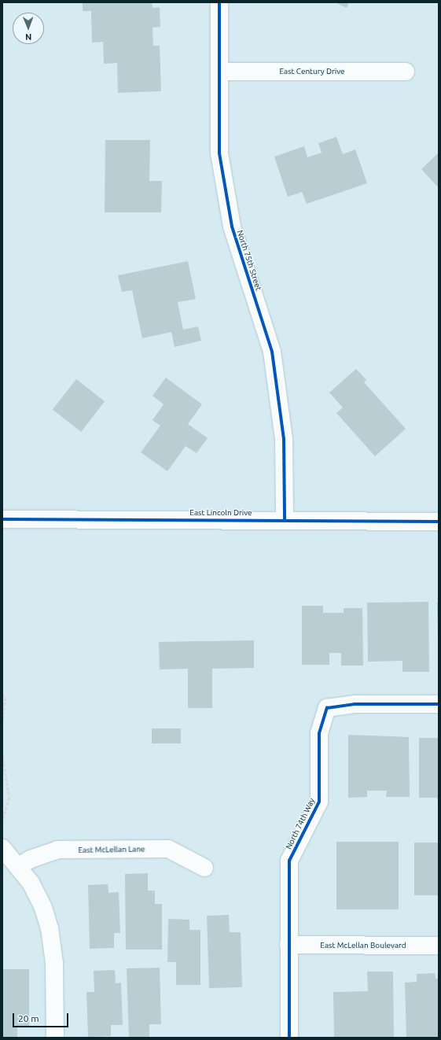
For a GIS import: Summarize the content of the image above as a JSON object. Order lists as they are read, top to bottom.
{
  "streets": {
    "street": [
      "East Century Drive",
      "North 75th Street",
      "East Lincoln Drive",
      "North 74th Way",
      "East McLellan Lane",
      "East McLellan Boulevard"
    ]
  },
  "crossings": [
    ["East Century Drive", "North 75th Street"],
    ["North 75th Street", "East Lincoln Drive"],
    ["North 74th Way", "East McLellan Boulevard"]
  ],
  "scale_bar": "20 m",
  "north": "bottom"
}
